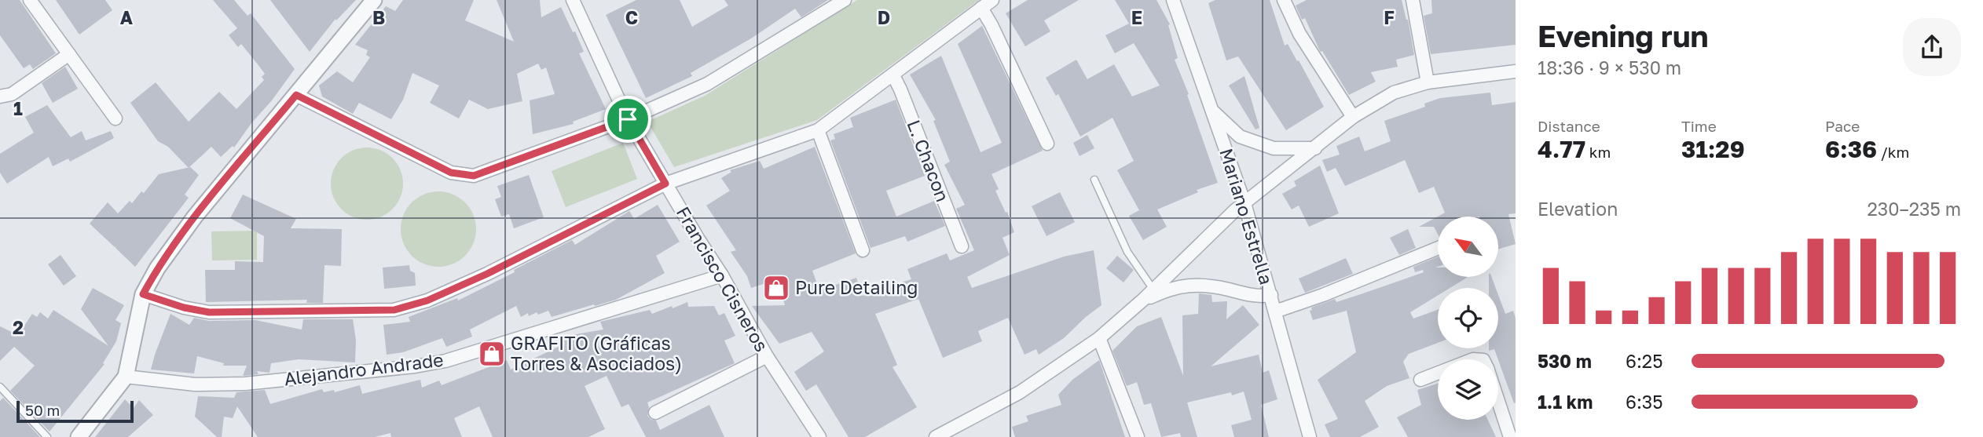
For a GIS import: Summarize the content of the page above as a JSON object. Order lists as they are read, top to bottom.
{
  "streets": {
    "street": [
      "L. Chacon",
      "Mariano Estrella",
      "Francisco Cisneros",
      "Alejandro Andrade"
    ]
  },
  "crossings": [
    ["Francisco Cisneros", "Alejandro Andrade"]
  ],
  "places": {
    "shop": ["Pure Detailing", "GRAFITO (Gráficas Torres & Asociados)"]
  },
  "scale_bar": "50 m",
  "north": "top left",
  "page": {
    "heading": ["Evening run", "18:36 · 9 × 530 m"],
    "stats": [
      ["Distance", "4.77 km"],
      ["Time", "31:29"],
      ["Pace", "6:36 /km"]
    ],
    "chart": ["Elevation", "230–235 m"],
    "list": [
      {
        "name": "530 m",
        "note": "6:25"
      },
      {
        "name": "1.1 km",
        "note": "6:35"
      }
    ],
    "scale": "50 m"
  },
  "grid": {
    "columns": [
      "A",
      "B",
      "C",
      "D",
      "E",
      "F"
    ],
    "rows": ["1", "2"]
  }
}
